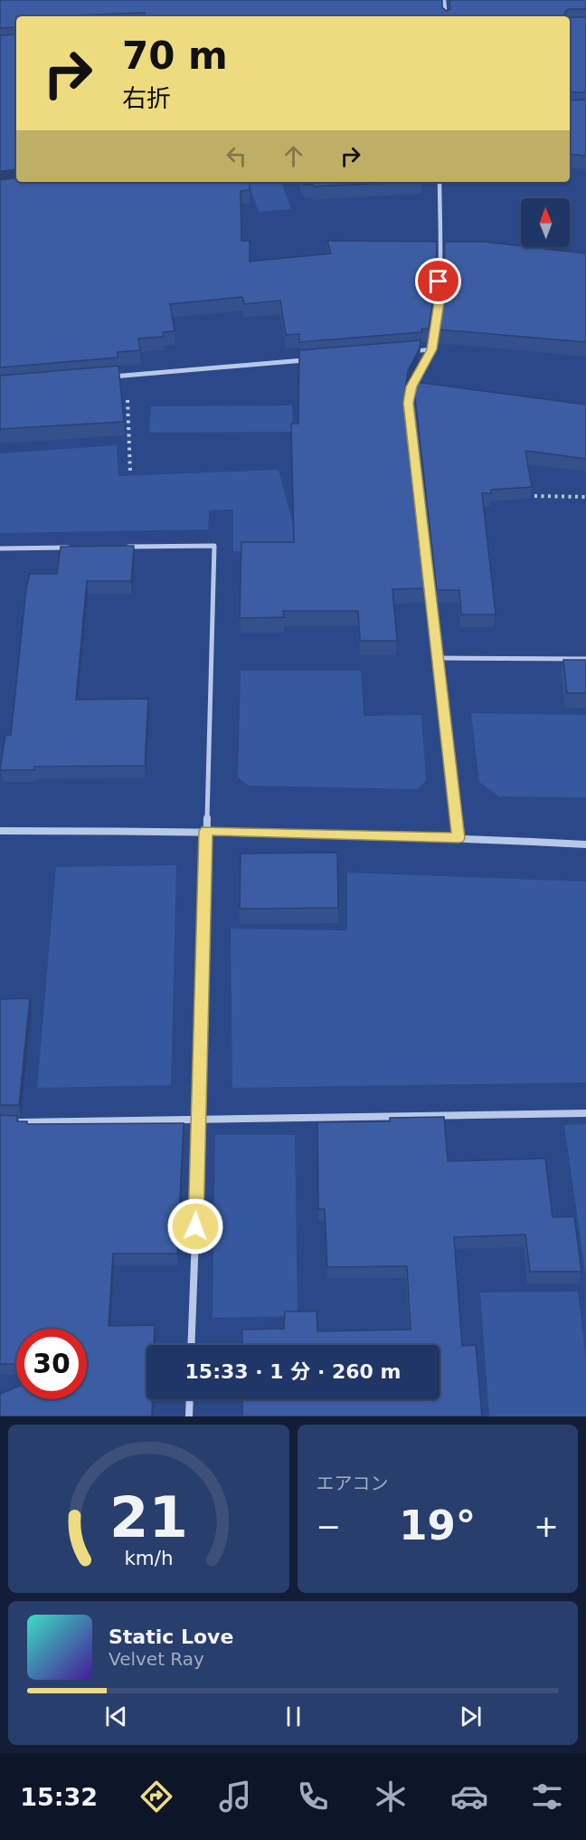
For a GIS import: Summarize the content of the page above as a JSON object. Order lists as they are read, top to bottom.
{
  "north": "top",
  "page": {
    "turn": ["70 m", "右折"],
    "limit": "30",
    "trip": "15:33 · 1 分 · 260 m",
    "tile": "エアコン",
    "heat": ["−", "19°", "+"],
    "song": ["Static Love", "Velvet Ray"],
    "tabs": "15:32",
    "gauge": ["21", "km/h"]
  }
}
